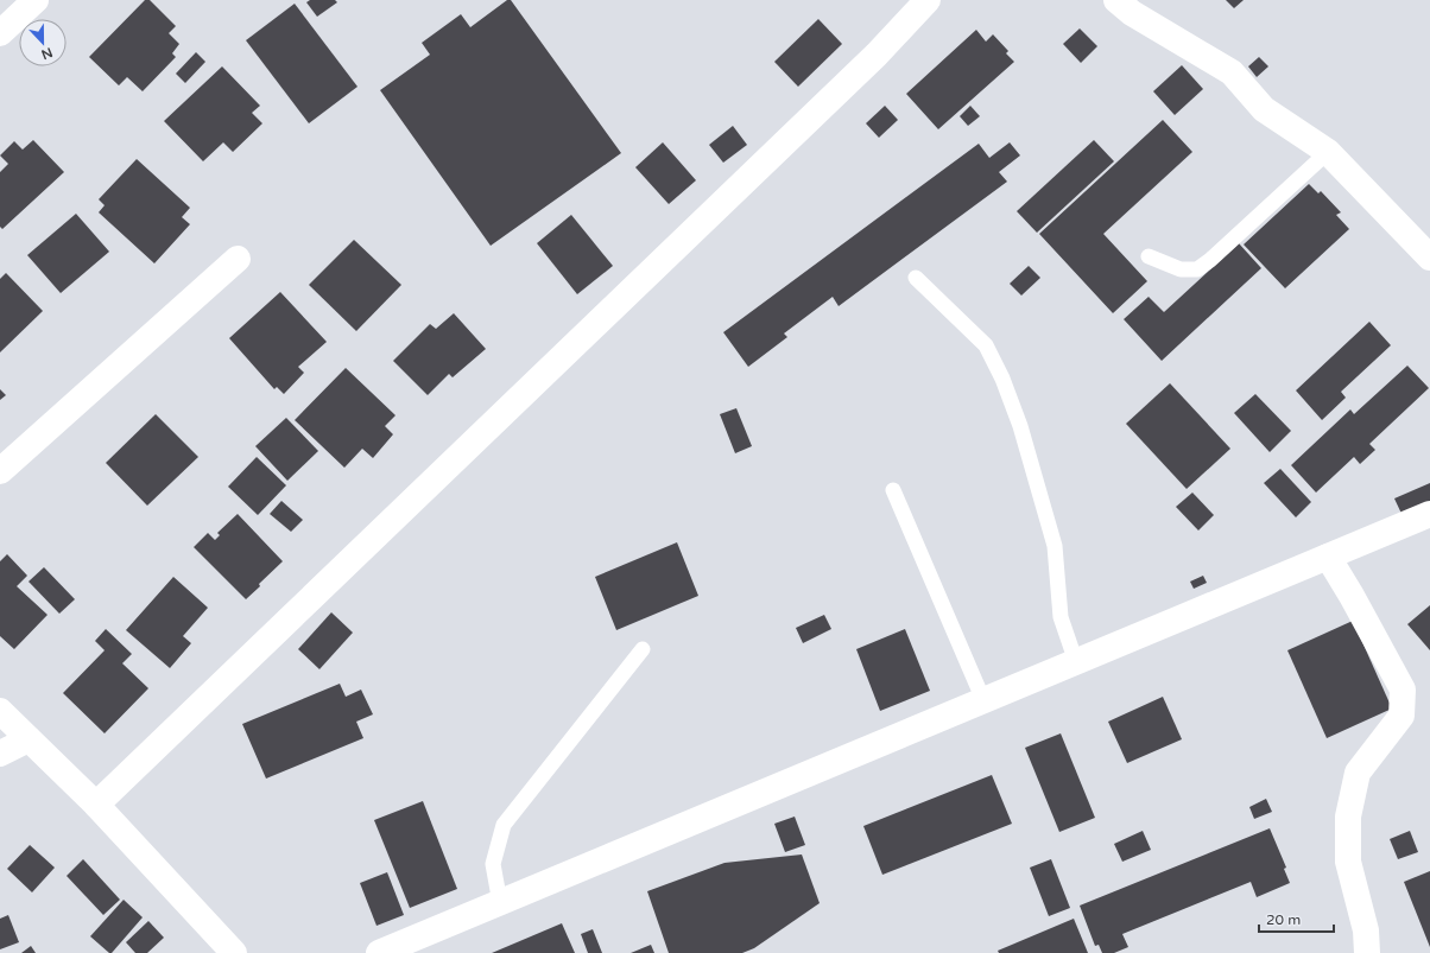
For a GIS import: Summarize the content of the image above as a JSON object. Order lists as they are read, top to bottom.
{
  "scale_bar": "20 m",
  "north": "bottom"
}
